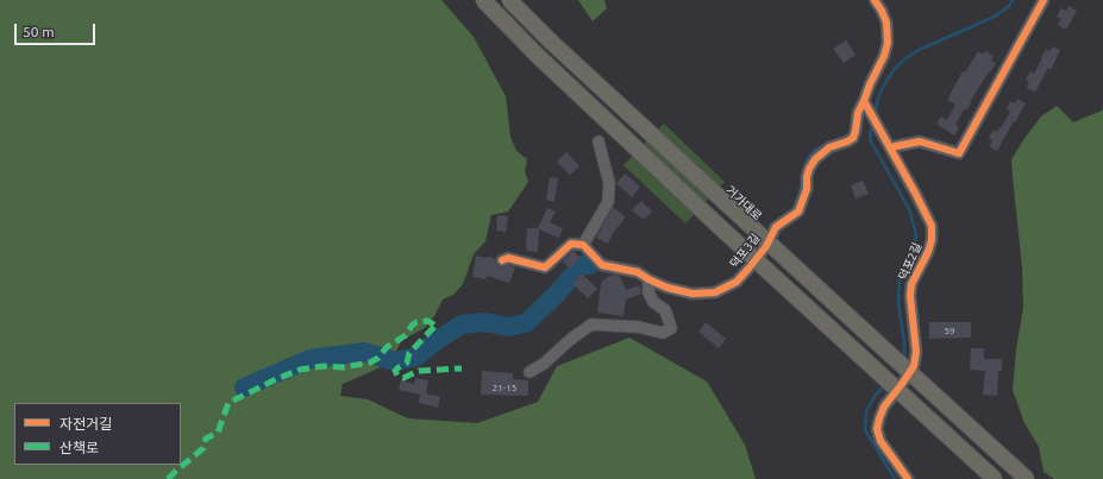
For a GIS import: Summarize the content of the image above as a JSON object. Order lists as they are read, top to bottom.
{
  "streets": {
    "highway": ["거가대로"],
    "street": ["덕포3길", "덕포2길"]
  },
  "crossings": [
    ["덕포3길", "덕포2길"]
  ],
  "house_numbers": ["59", "21-15"],
  "legend": ["자전거길", "산책로"],
  "scale_bar": "50 m"
}
